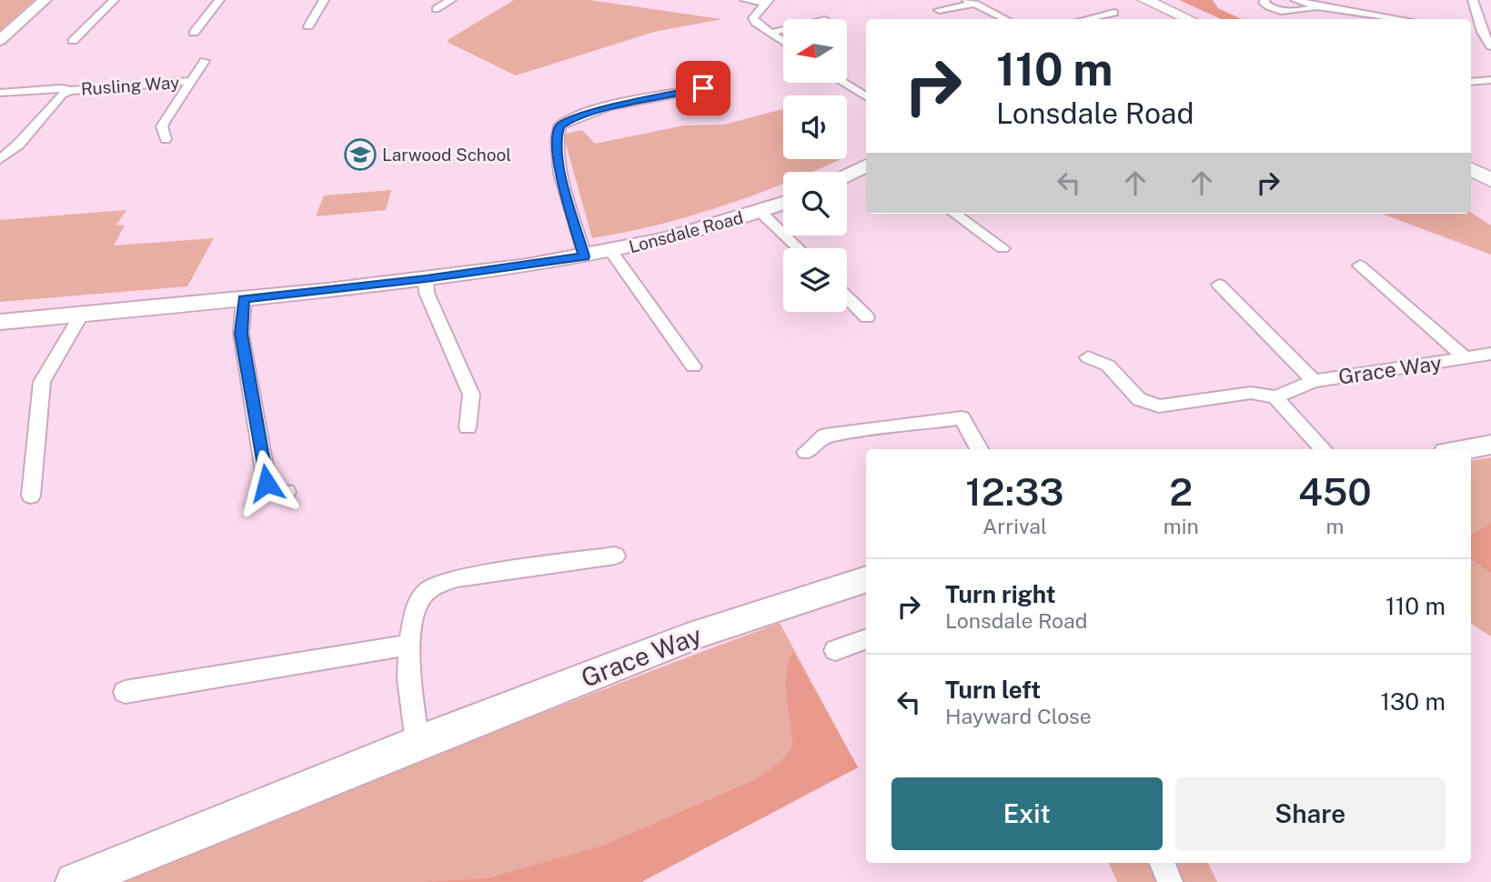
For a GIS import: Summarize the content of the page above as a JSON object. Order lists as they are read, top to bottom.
{
  "streets": {
    "street": ["Rusling Way", "Lonsdale Road", "Grace Way"]
  },
  "places": {
    "school or university": ["Larwood School"]
  },
  "north": "left",
  "page": {
    "turn": ["110 m", "Lonsdale Road"],
    "eta": [
      "12:33",
      "Arrival",
      "2",
      "min",
      "450",
      "m"
    ],
    "list": [
      {
        "name": "Turn right",
        "note": "Lonsdale Road",
        "value": "110 m"
      },
      {
        "name": "Turn left",
        "note": "Hayward Close",
        "value": "130 m"
      }
    ],
    "buttons": ["Exit", "Share"]
  }
}
